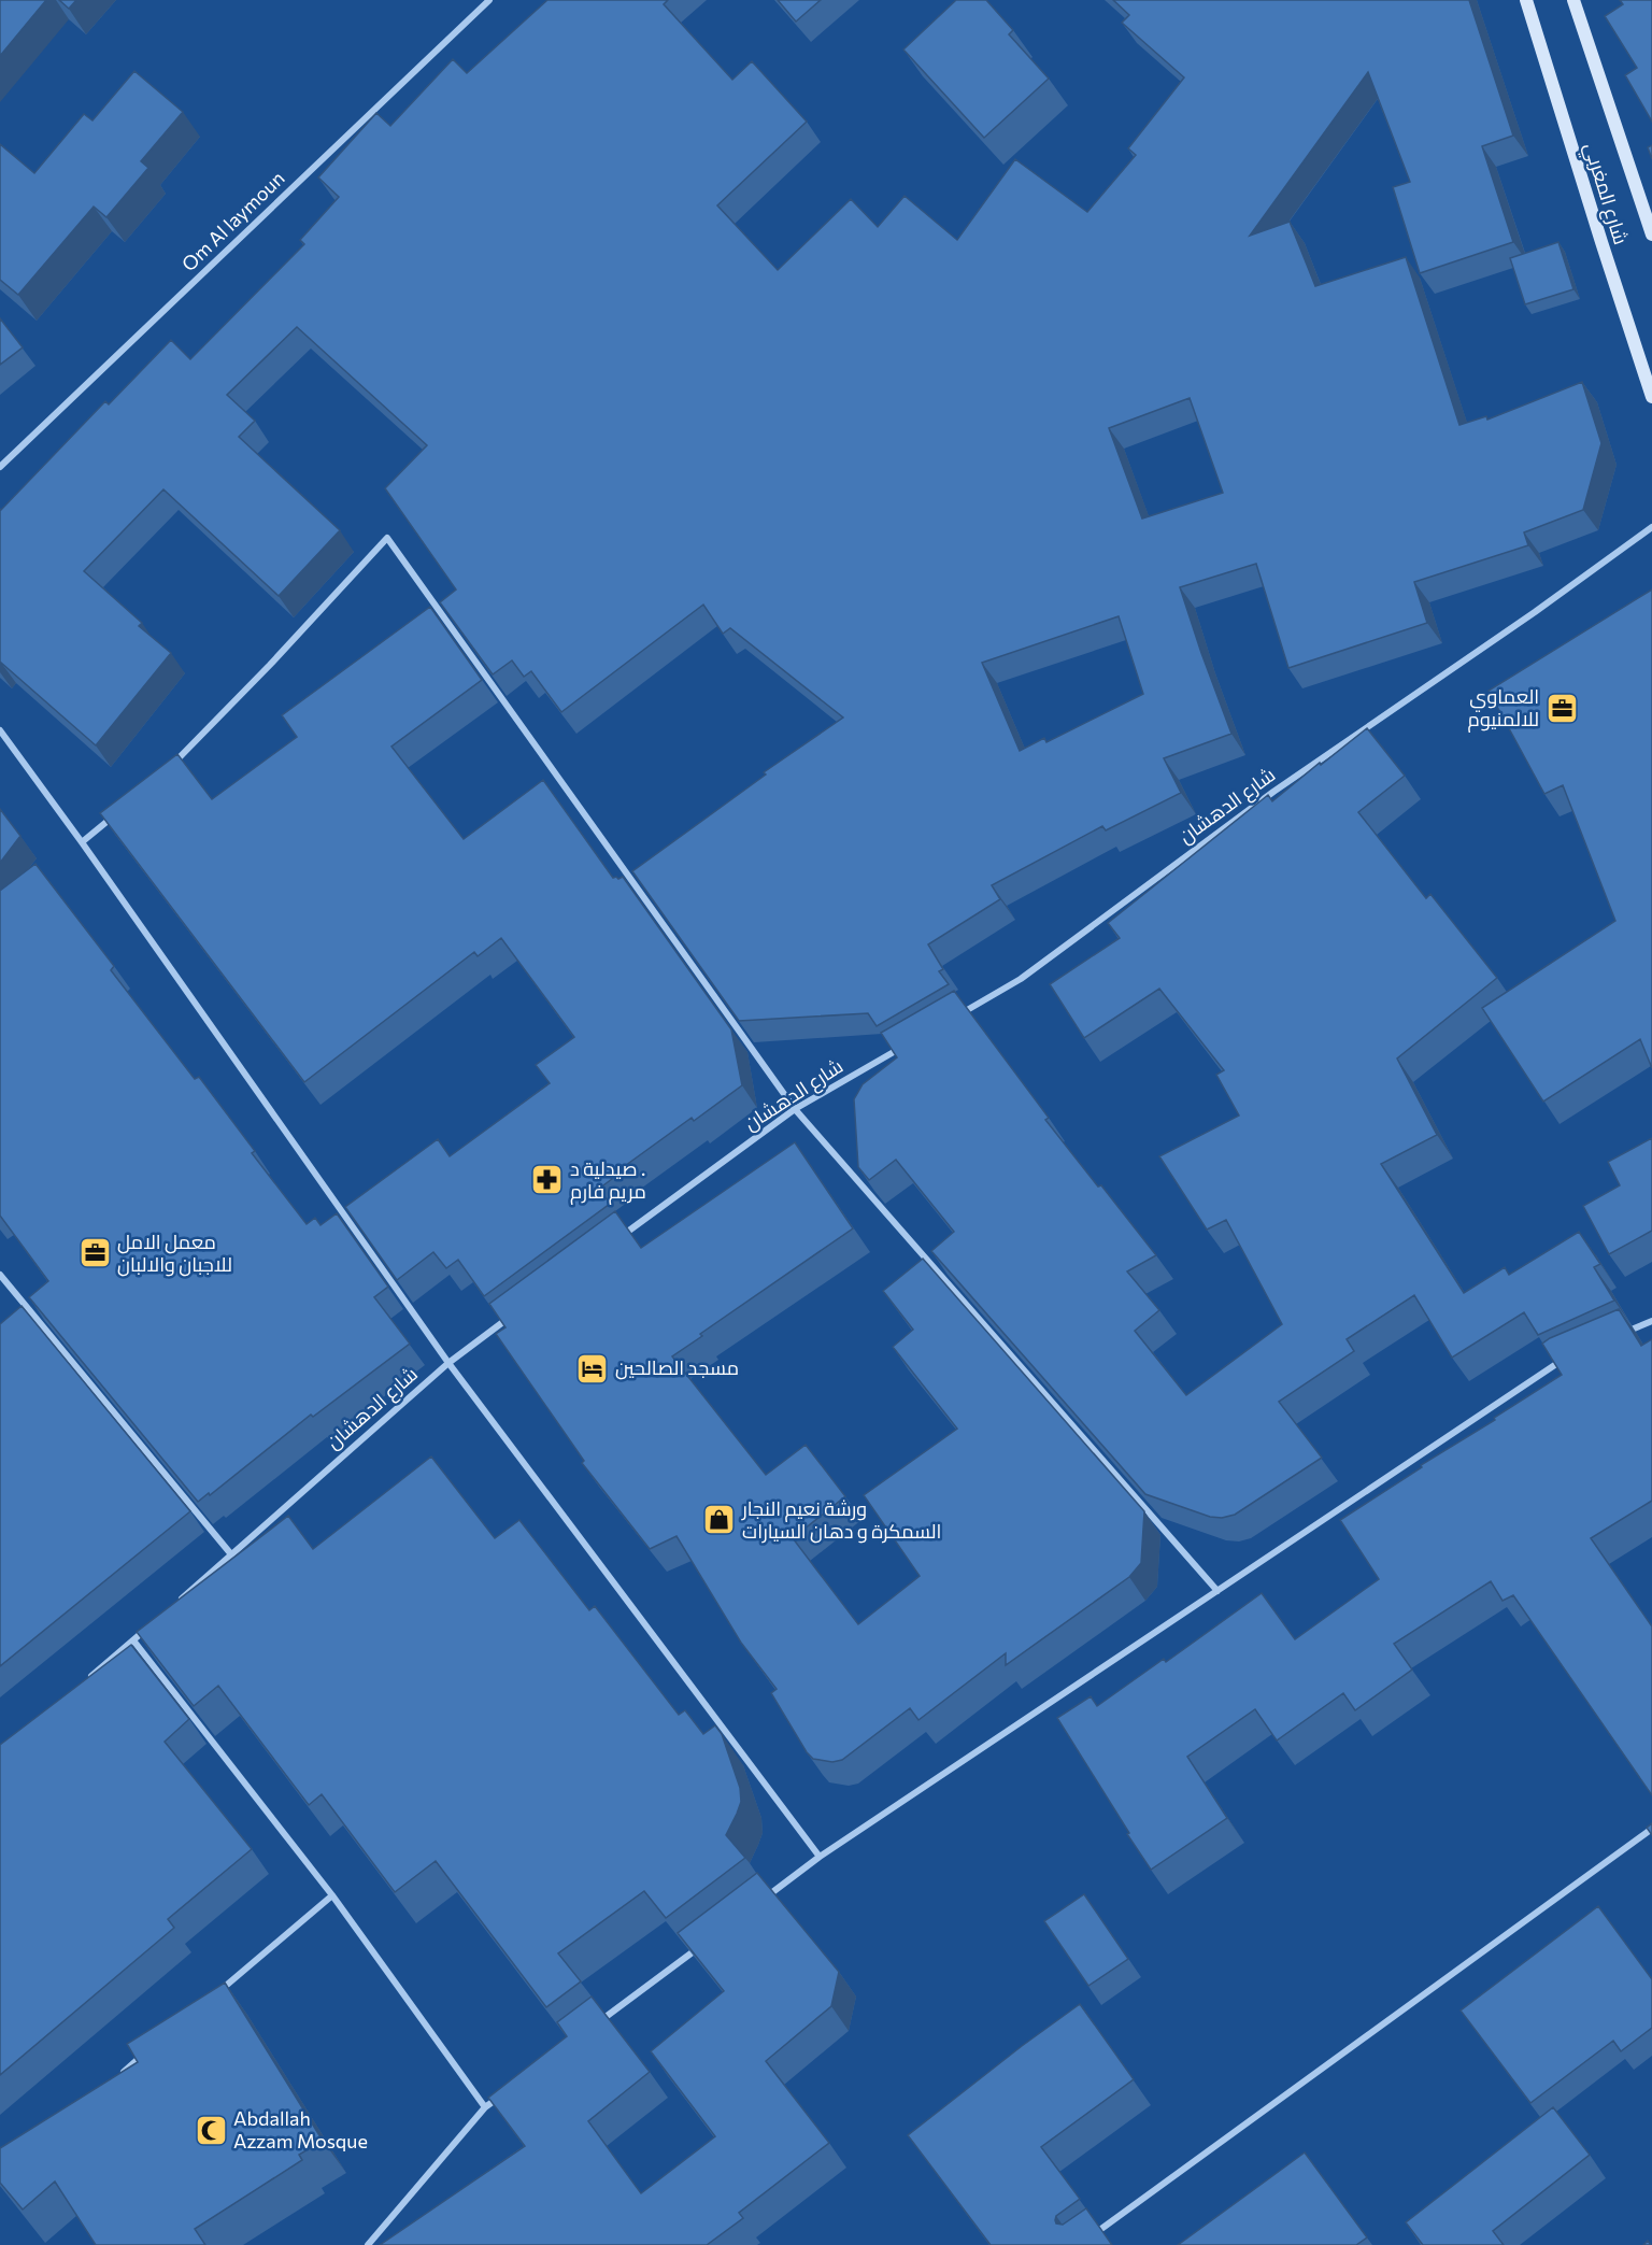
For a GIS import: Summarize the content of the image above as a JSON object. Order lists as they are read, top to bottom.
{
  "streets": {
    "main road": ["شارع المغربي"],
    "street": ["Om Al laymoun", "شارع الدهشان"]
  },
  "places": {
    "office": ["العماوي للالمنيوم", "معمل الامل للاجبان والالبان"],
    "pharmacy": ["صيدلية د . مريم فارم"],
    "hotel": ["مسجد الصالحين"],
    "shop": ["ورشة نعيم النجار السمكرة و دهان السيارات"],
    "mosque": ["Abdallah Azzam Mosque"]
  }
}
